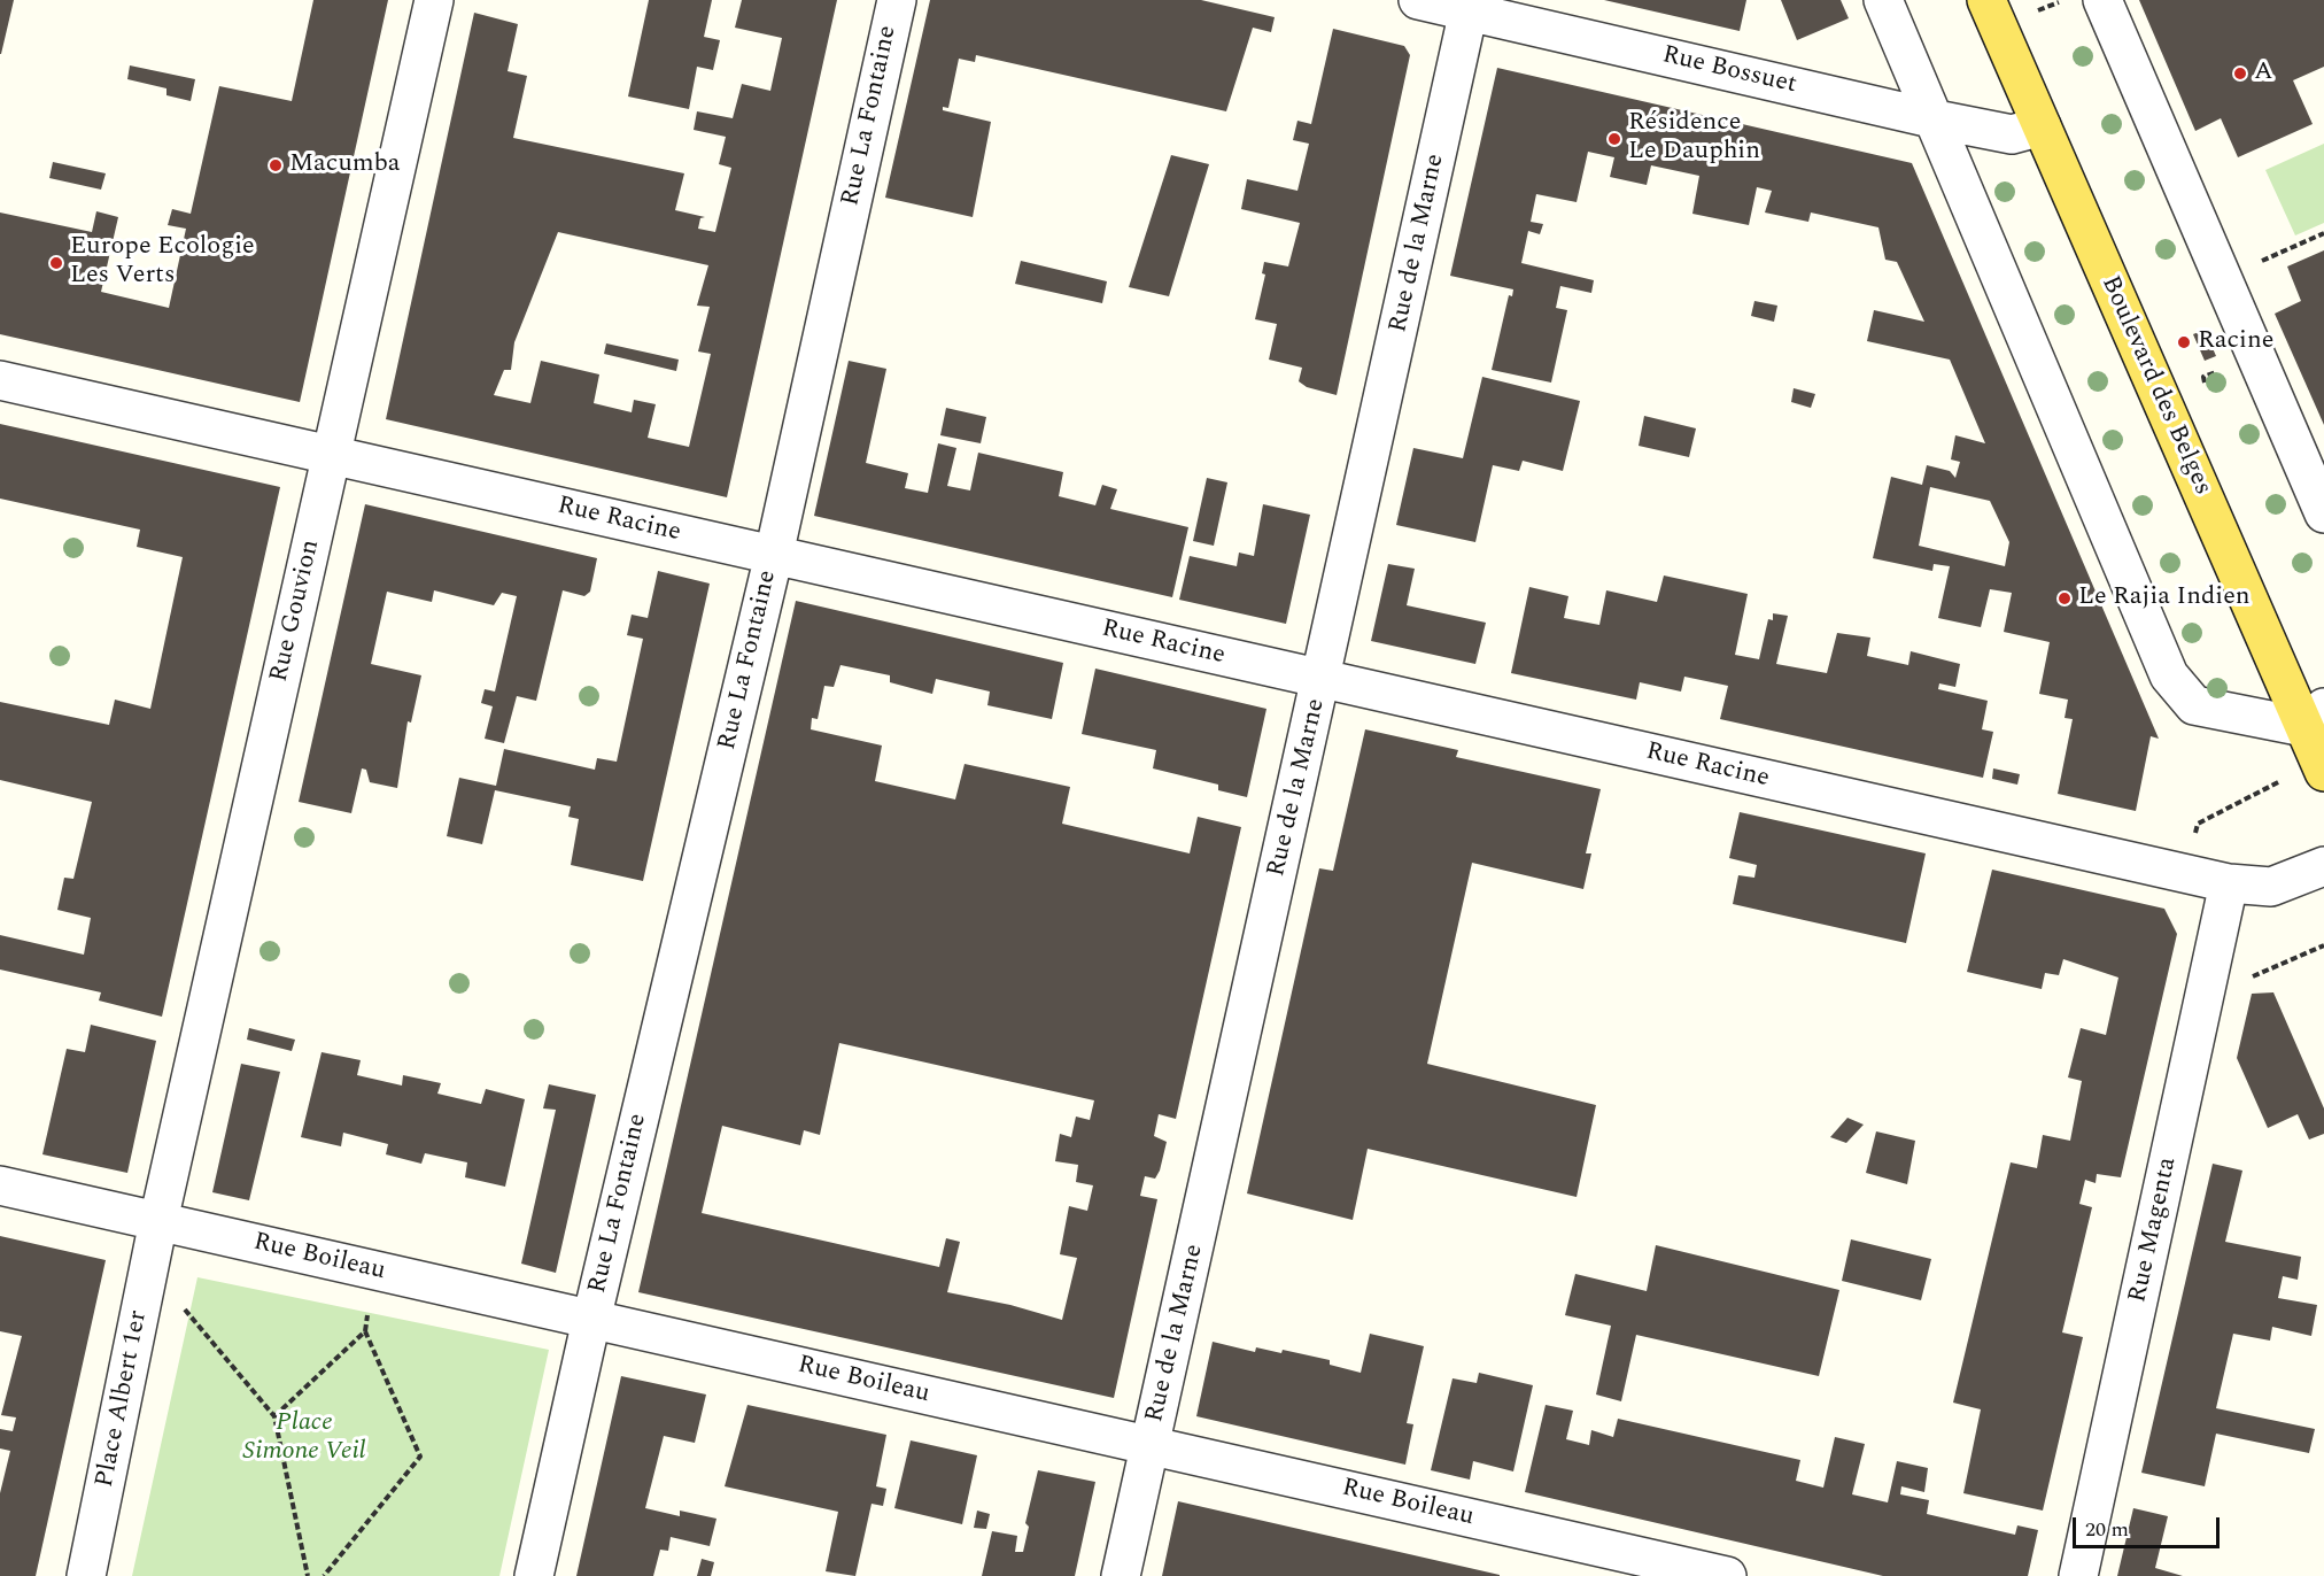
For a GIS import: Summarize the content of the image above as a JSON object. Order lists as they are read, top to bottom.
{
  "streets": {
    "main road": ["Boulevard des Belges"],
    "street": [
      "Rue Bossuet",
      "Rue La Fontaine",
      "Rue de la Marne",
      "Rue Racine",
      "Rue Gouvion",
      "Rue Magenta",
      "Rue Boileau",
      "Place Albert 1er"
    ]
  },
  "crossings": [
    ["Rue Bossuet", "Rue de la Marne"],
    ["Rue Bossuet", "Boulevard des Belges"],
    ["Rue La Fontaine", "Rue Racine"],
    ["Rue La Fontaine", "Rue Boileau"],
    ["Rue de la Marne", "Rue Racine"],
    ["Rue de la Marne", "Rue Boileau"],
    ["Rue Racine", "Rue Gouvion"],
    ["Rue Racine", "Rue Magenta"],
    ["Rue Gouvion", "Rue Boileau"],
    ["Rue Gouvion", "Place Albert 1er"],
    ["Rue Boileau", "Place Albert 1er"]
  ],
  "parks": ["Place Simone Veil"],
  "places": [
    "A",
    "Résidence Le Dauphin",
    "Macumba",
    "Europe Ecologie Les Verts",
    "Racine",
    "Le Rajia Indien"
  ],
  "scale_bar": "20 m"
}
